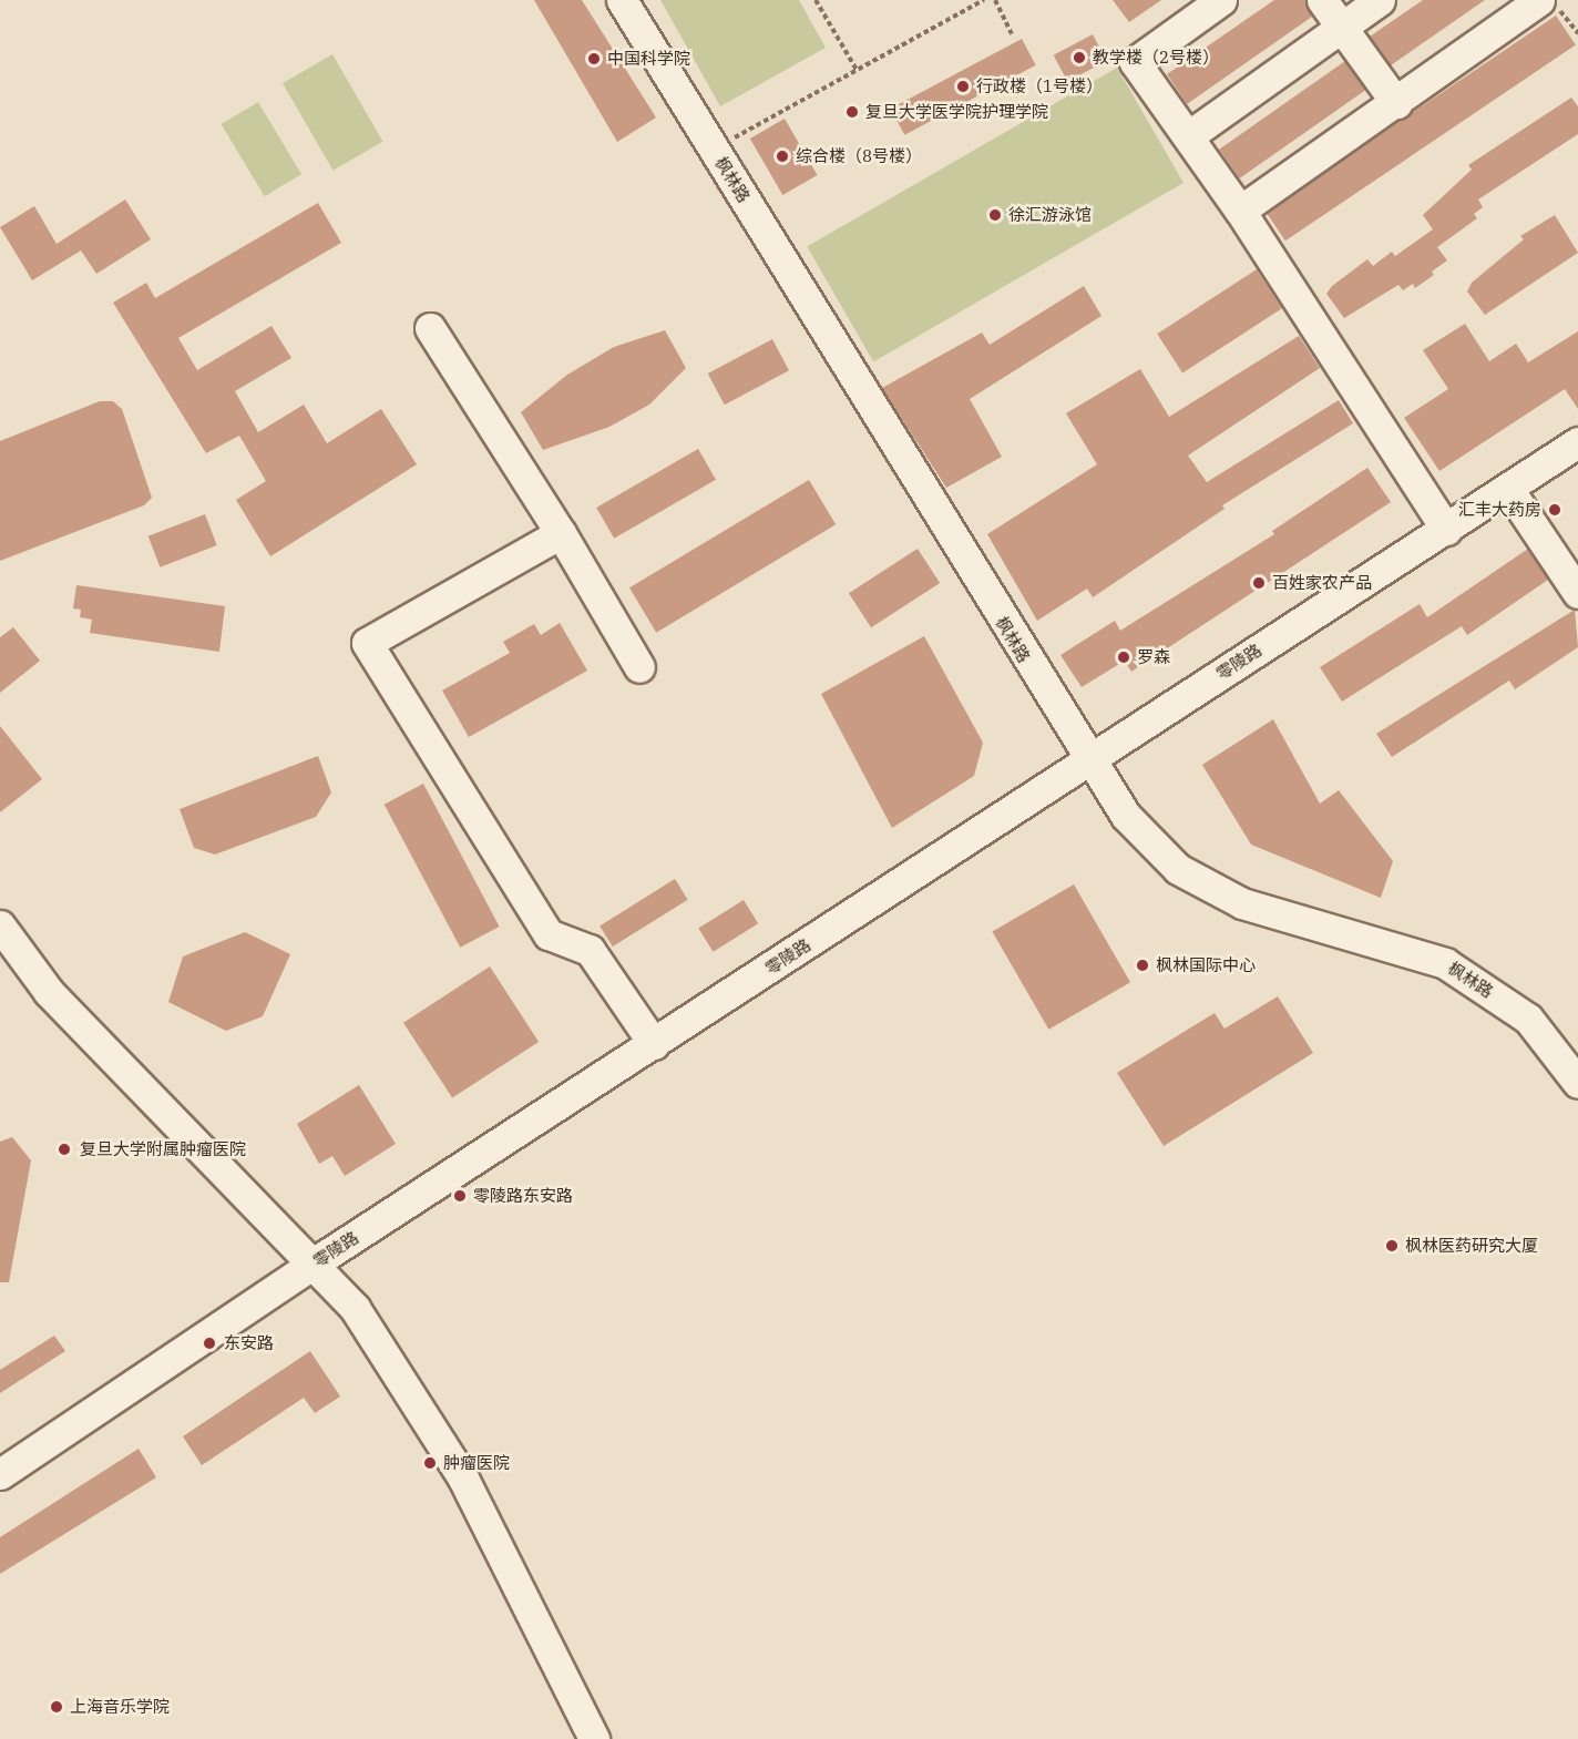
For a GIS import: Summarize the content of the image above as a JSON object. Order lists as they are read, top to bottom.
{
  "streets": {
    "street": ["枫林路", "零陵路"]
  },
  "crossings": [
    ["枫林路", "零陵路"]
  ],
  "places": [
    "教学楼（2号楼）",
    "中国科学院",
    "行政楼（1号楼）",
    "复旦大学医学院护理学院",
    "综合楼（8号楼）",
    "徐汇游泳馆",
    "汇丰大药房",
    "百姓家农产品",
    "罗森",
    "枫林国际中心",
    "复旦大学附属肿瘤医院",
    "零陵路东安路",
    "枫林医药研究大厦",
    "东安路",
    "肿瘤医院",
    "上海音乐学院"
  ]
}
